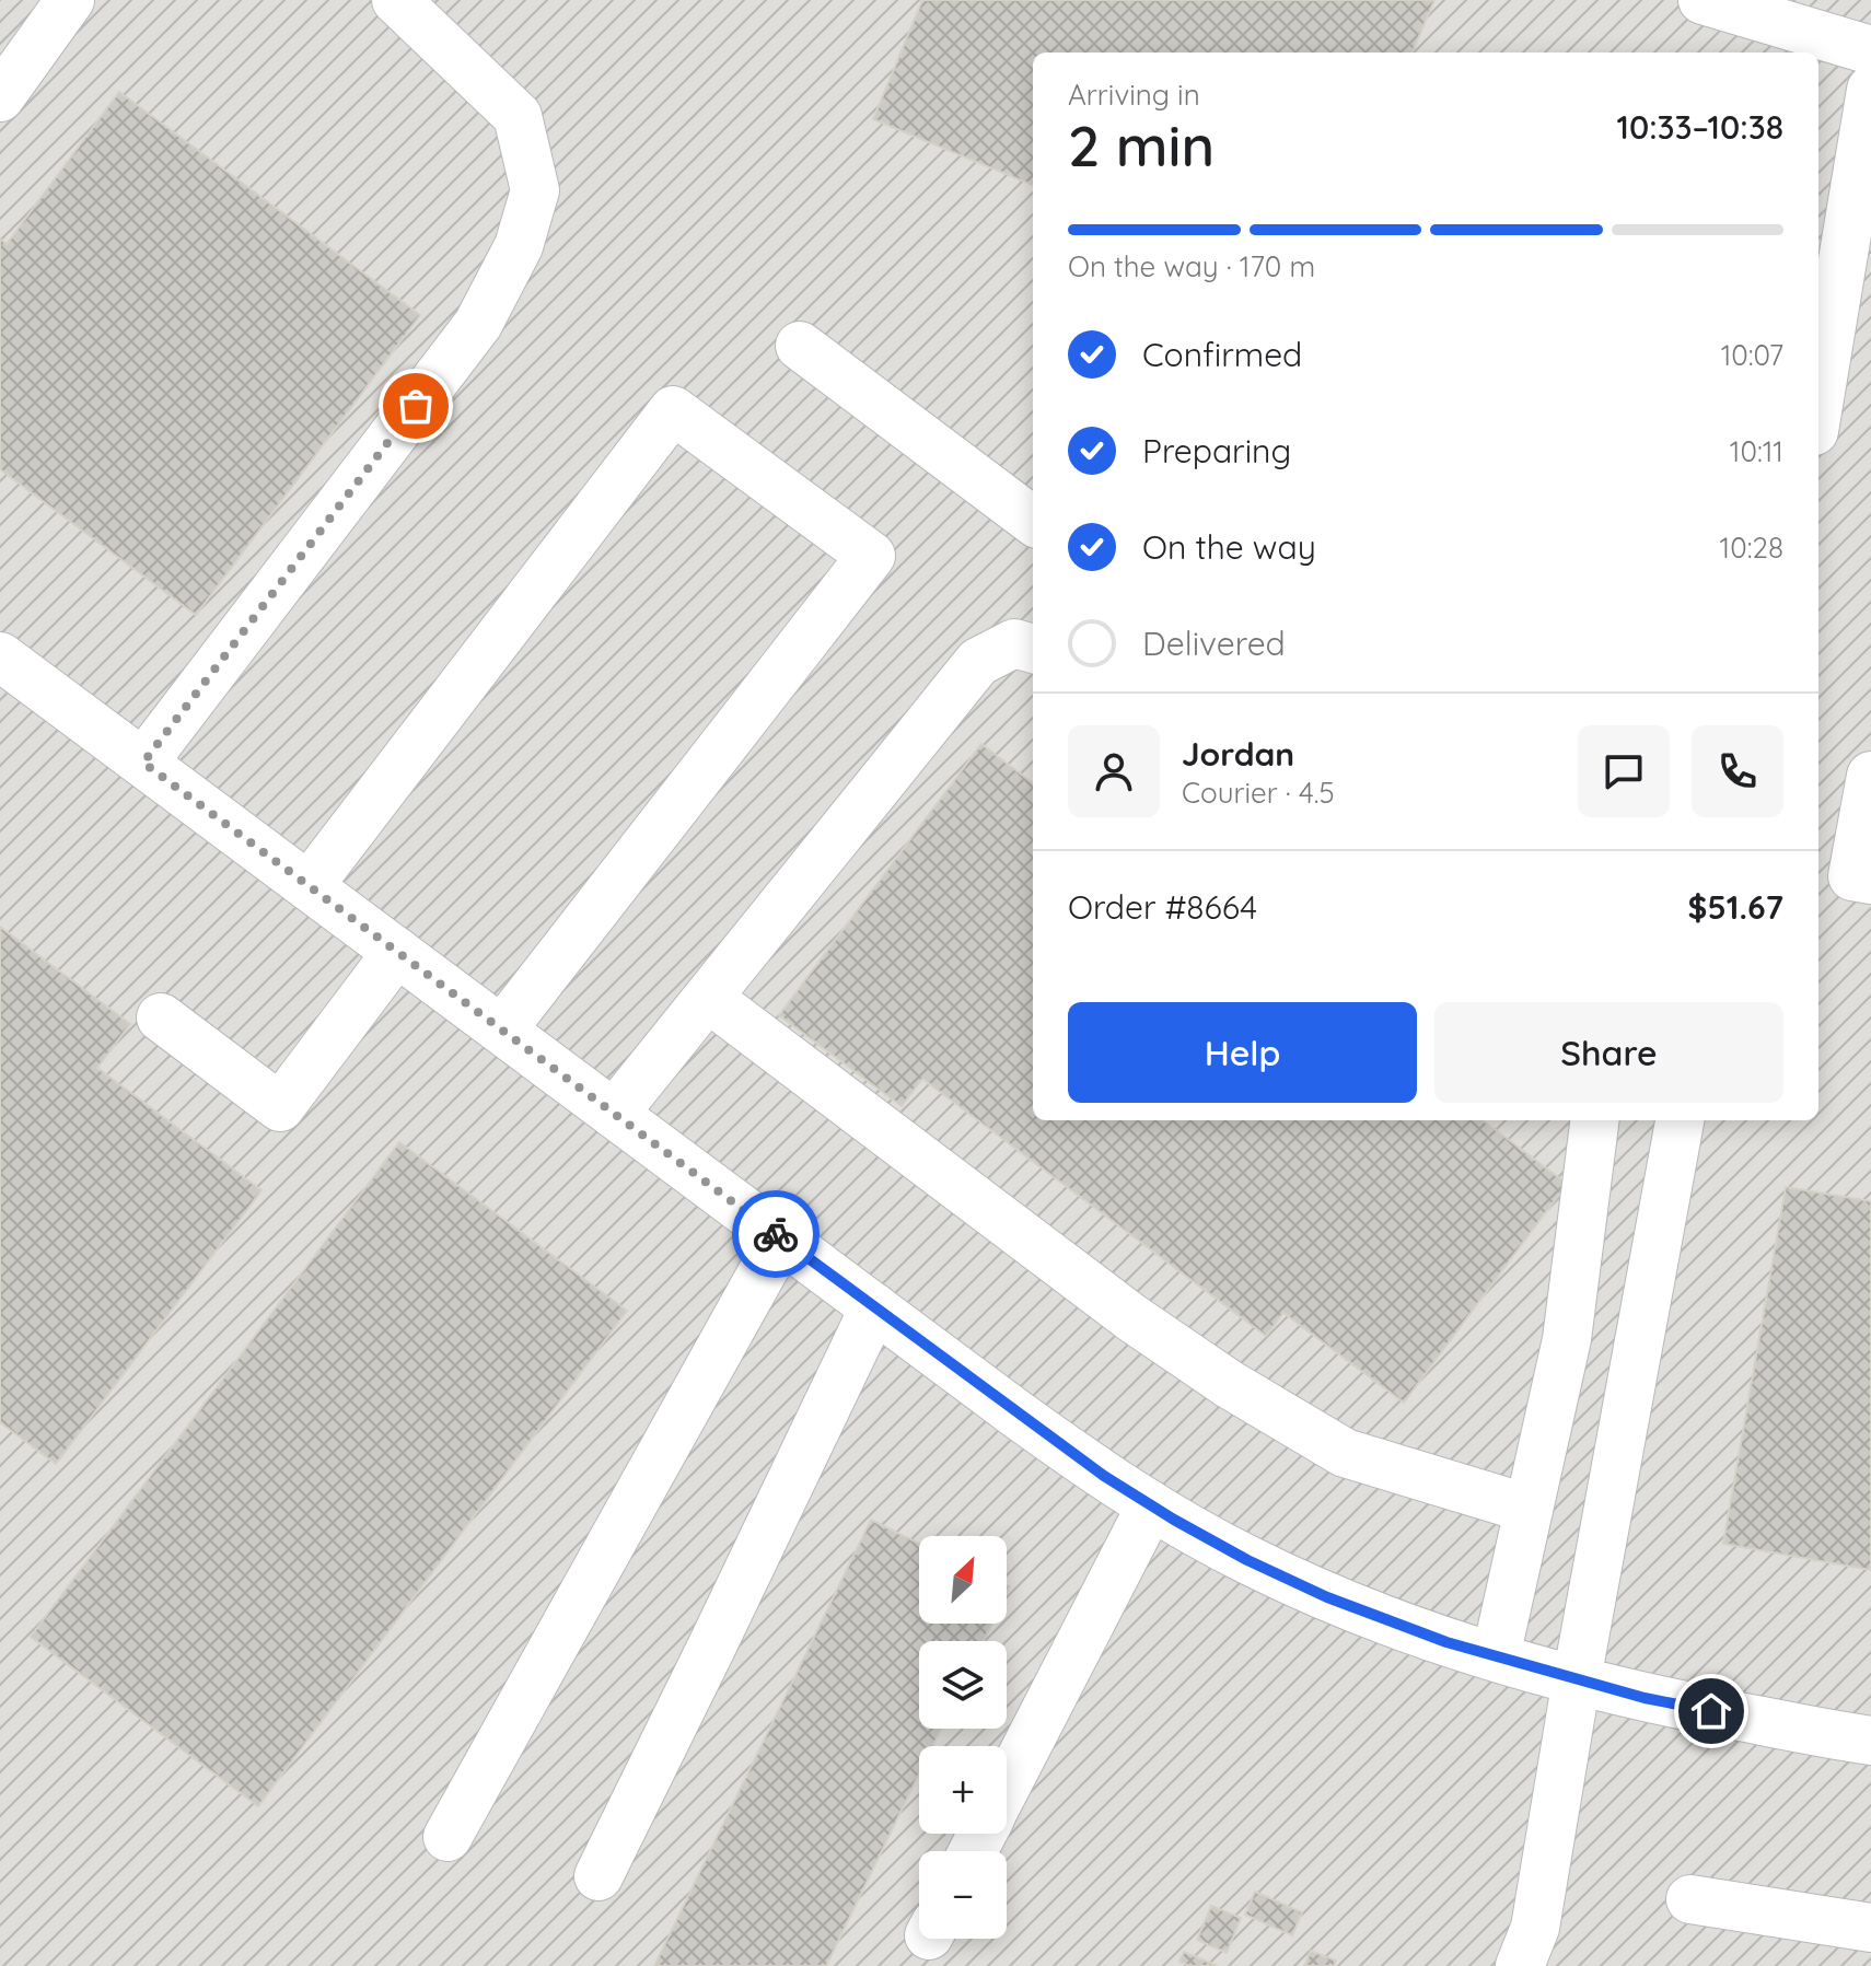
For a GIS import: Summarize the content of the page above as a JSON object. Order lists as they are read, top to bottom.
{
  "north": "top right",
  "page": {
    "heading": ["2 min", "Arriving in", "10:33–10:38"],
    "panel": [
      "Jordan",
      "Courier · 4.5",
      "Order #8664",
      "$51.67"
    ],
    "bar": "On the way · 170 m",
    "list": [
      ["Confirmed", "10:07"],
      ["Preparing", "10:11"],
      ["On the way", "10:28"],
      "Delivered"
    ],
    "buttons": ["Help", "Share"],
    "map_buttons": ["+", "−"]
  }
}
